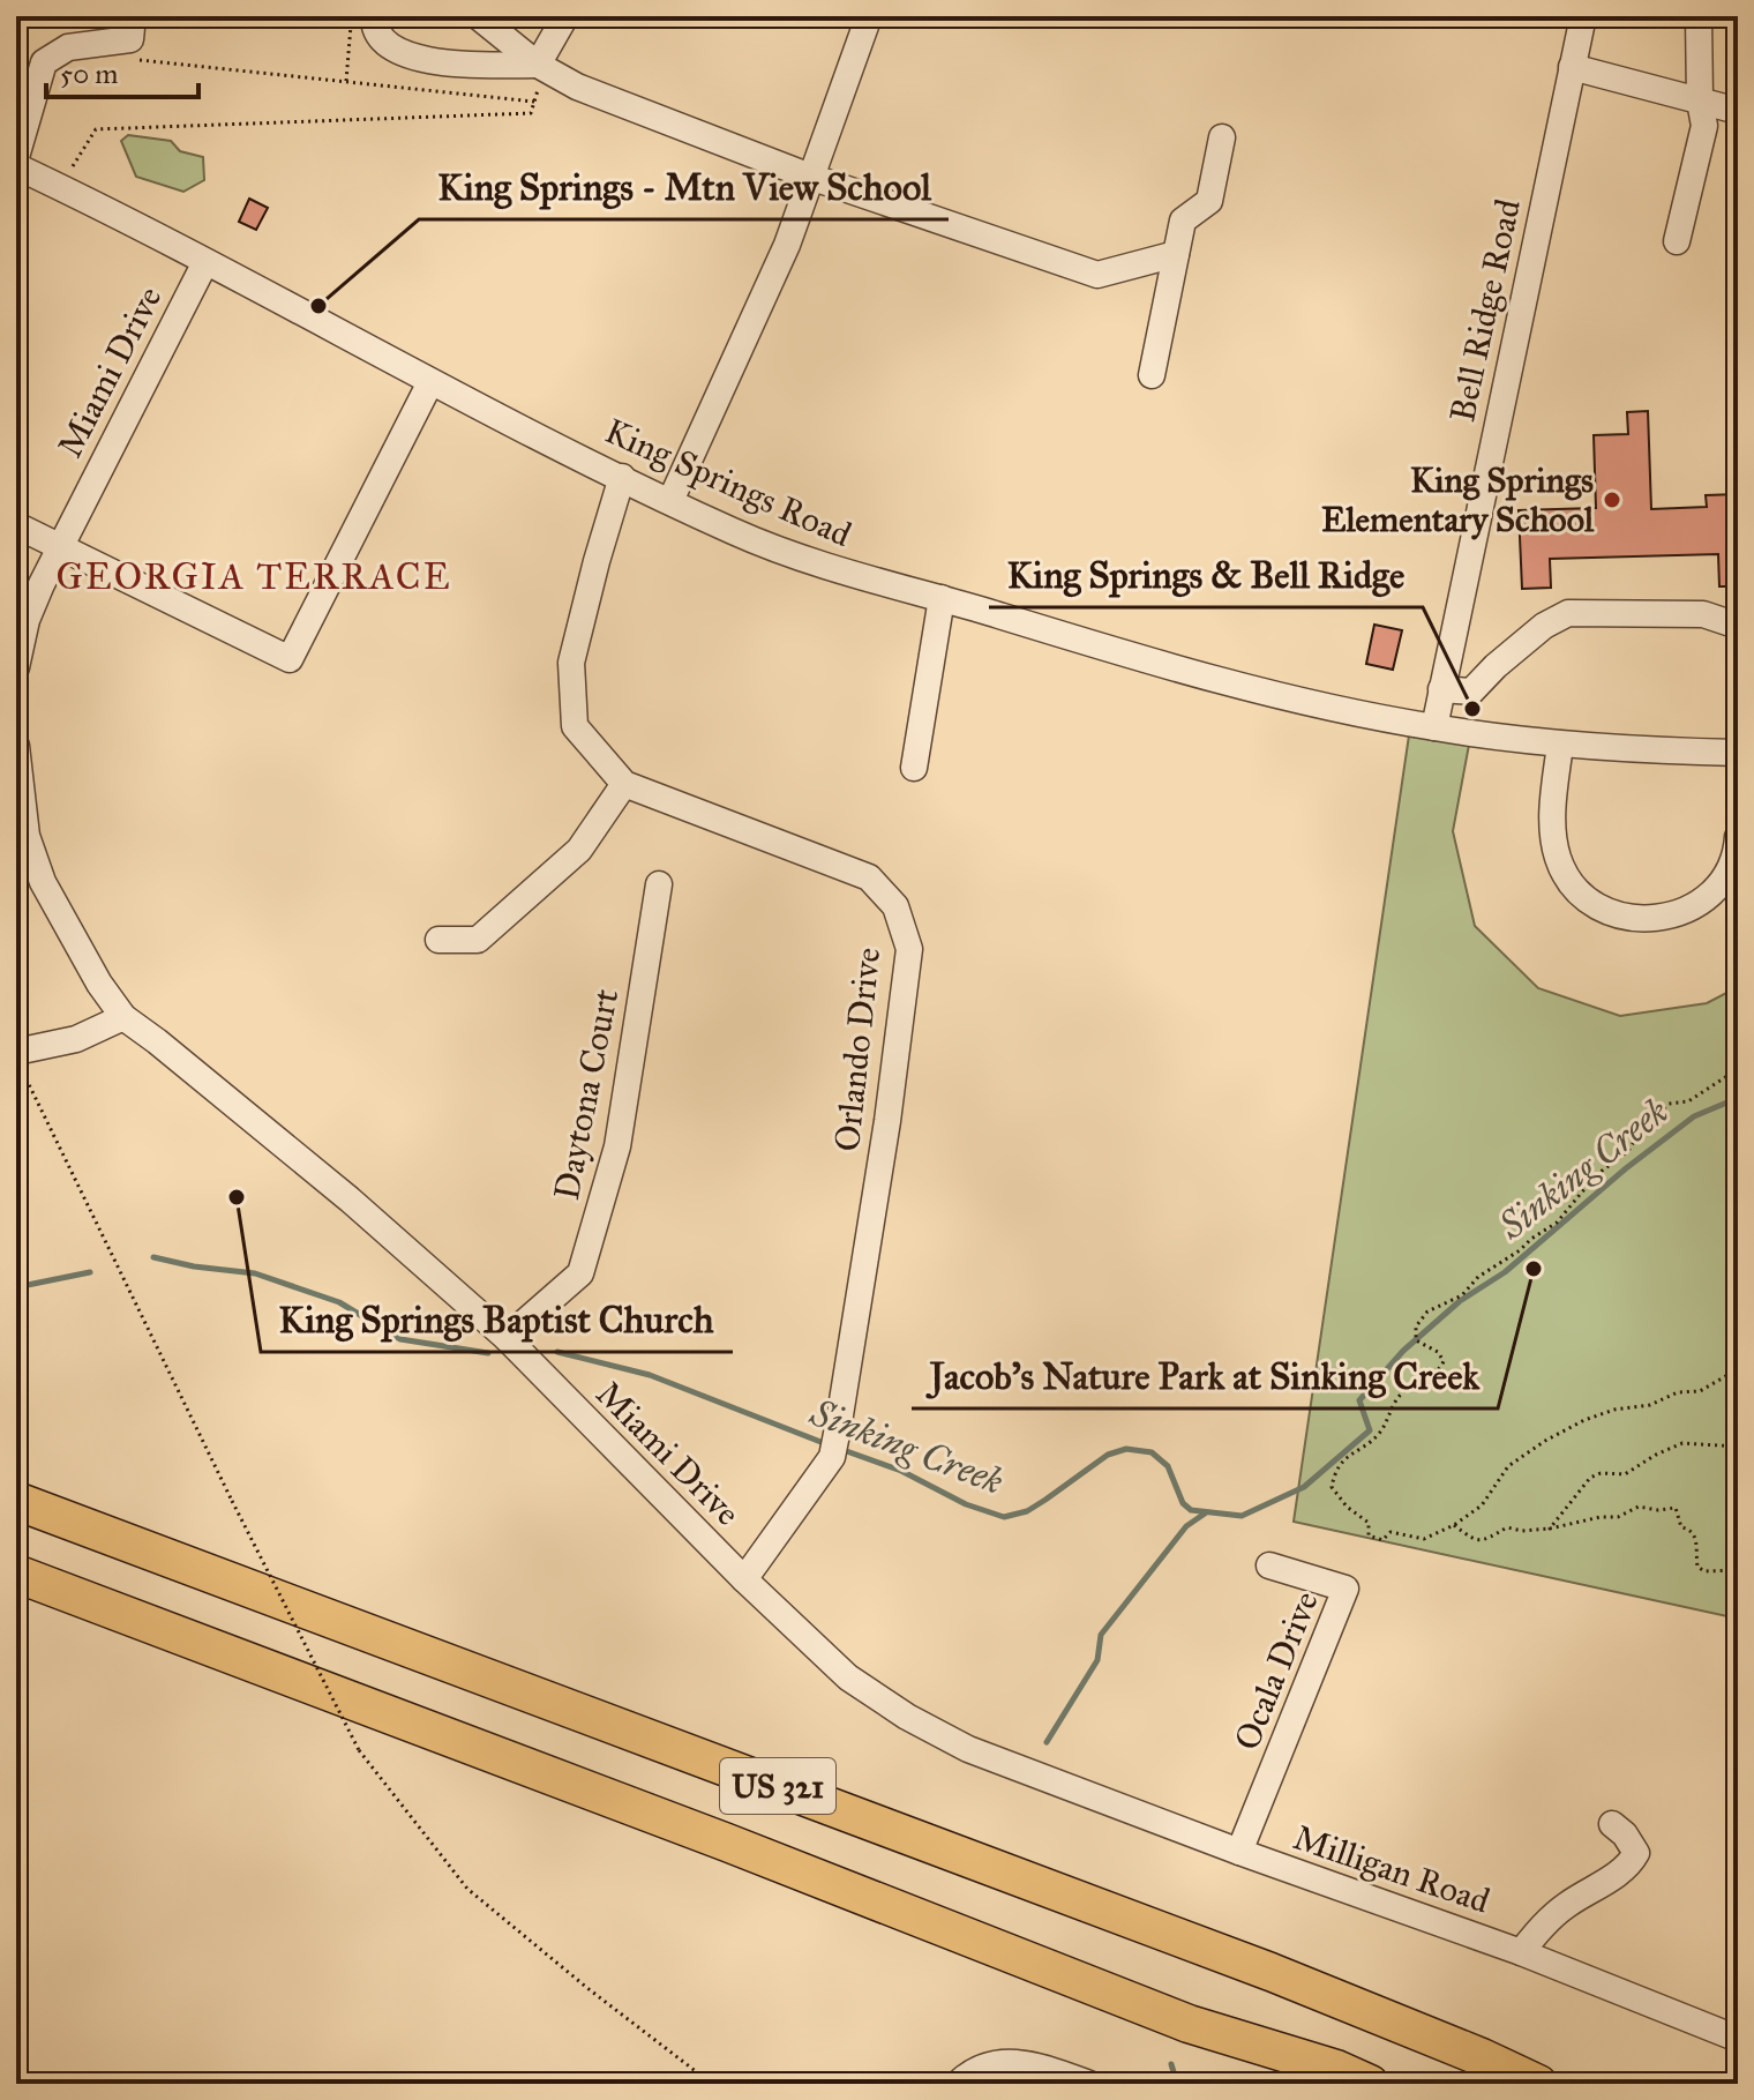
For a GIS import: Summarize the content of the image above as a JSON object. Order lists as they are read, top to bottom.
{
  "streets": {
    "highway": ["US 321"],
    "street": [
      "Bell Ridge Road",
      "Miami Drive",
      "King Springs Road",
      "Orlando Drive",
      "Daytona Court",
      "Ocala Drive",
      "Milligan Road"
    ]
  },
  "crossings": [
    ["Bell Ridge Road", "King Springs Road"],
    ["Miami Drive", "King Springs Road"],
    ["Miami Drive", "Orlando Drive"],
    ["Miami Drive", "Daytona Court"],
    ["Miami Drive", "Ocala Drive"],
    ["Miami Drive", "Milligan Road"],
    ["King Springs Road", "Orlando Drive"],
    ["Ocala Drive", "Milligan Road"]
  ],
  "districts": ["GEORGIA TERRACE"],
  "water": ["Sinking Creek"],
  "places": [
    "King Springs - Mtn View School",
    "King Springs Elementary School",
    "King Springs & Bell Ridge",
    "King Springs Baptist Church",
    "Jacob's Nature Park at Sinking Creek"
  ],
  "scale_bar": "50 m"
}
